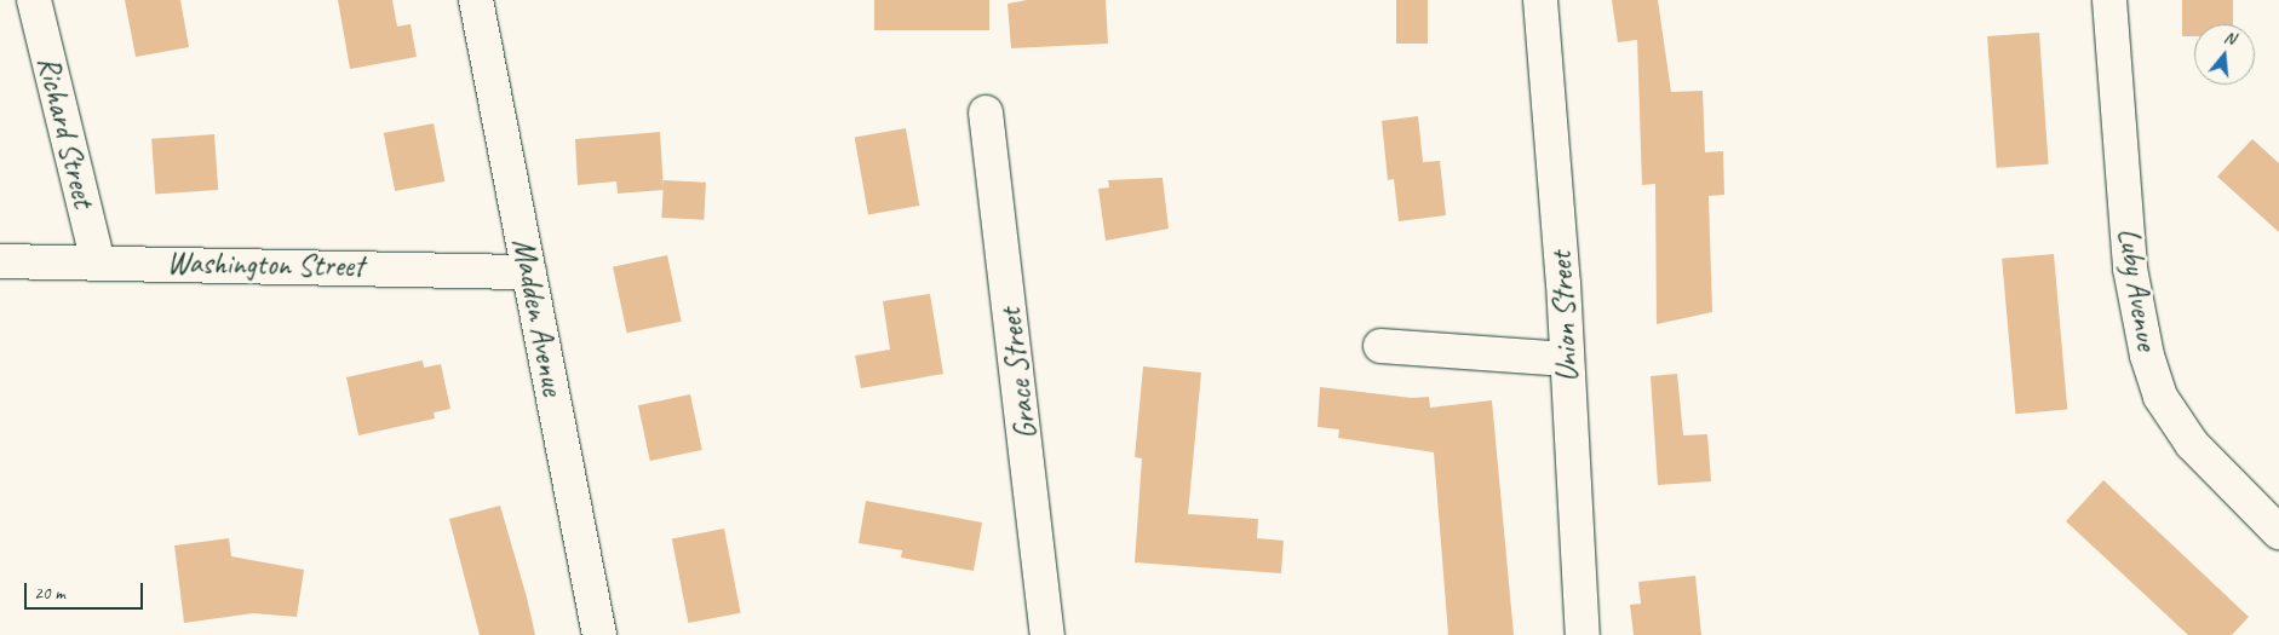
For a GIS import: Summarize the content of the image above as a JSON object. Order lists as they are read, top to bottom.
{
  "streets": {
    "street": [
      "Richard Street",
      "Washington Street",
      "Luby Avenue",
      "Madden Avenue",
      "Union Street",
      "Grace Street"
    ]
  },
  "crossings": [
    ["Richard Street", "Washington Street"],
    ["Washington Street", "Madden Avenue"]
  ],
  "scale_bar": "20 m",
  "north": "top"
}
